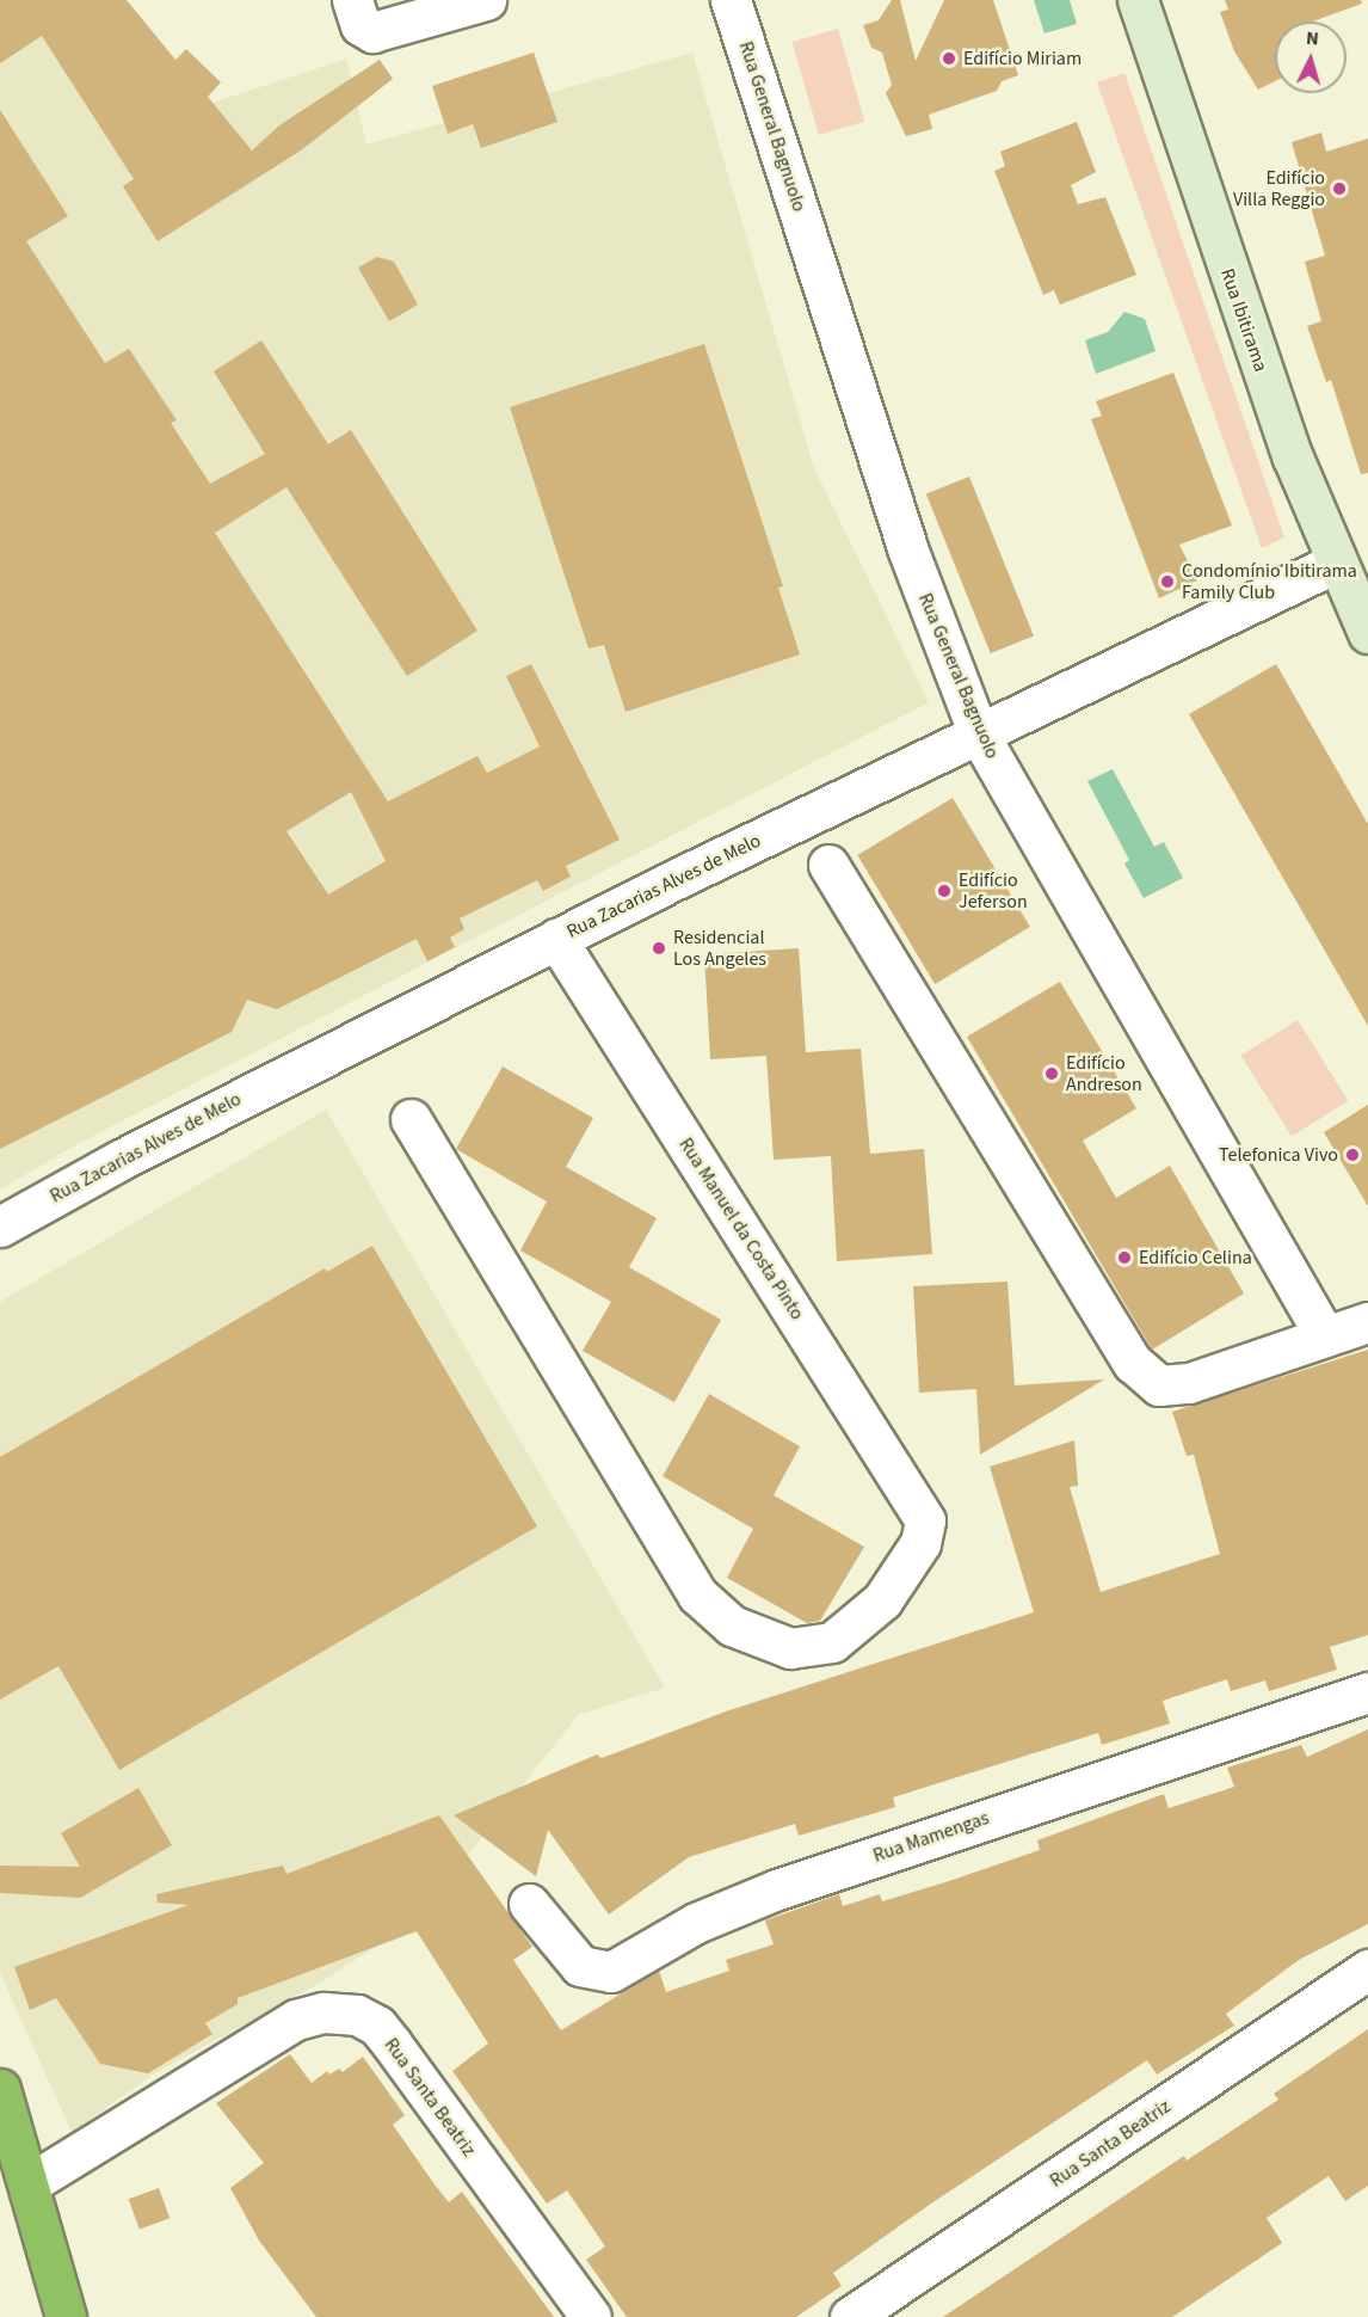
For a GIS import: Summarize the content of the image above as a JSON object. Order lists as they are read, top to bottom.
{
  "streets": {
    "main road": ["Rua Ibitirama"],
    "street": [
      "Rua General Bagnuolo",
      "Rua Zacarias Alves de Melo",
      "Rua Manuel da Costa Pinto",
      "Rua Mamengas",
      "Rua Santa Beatriz"
    ]
  },
  "crossings": [
    ["Rua General Bagnuolo", "Rua Zacarias Alves de Melo"],
    ["Rua Ibitirama", "Rua Zacarias Alves de Melo"],
    ["Rua Zacarias Alves de Melo", "Rua Manuel da Costa Pinto"]
  ],
  "places": [
    "Edifício Miriam",
    "Edifício Villa Reggio",
    "Condomínio Ibitirama Family Club",
    "Edifício Jeferson",
    "Residencial Los Angeles",
    "Edifício Andreson",
    "Telefonica Vivo",
    "Edifício Celina"
  ],
  "north": "top"
}
